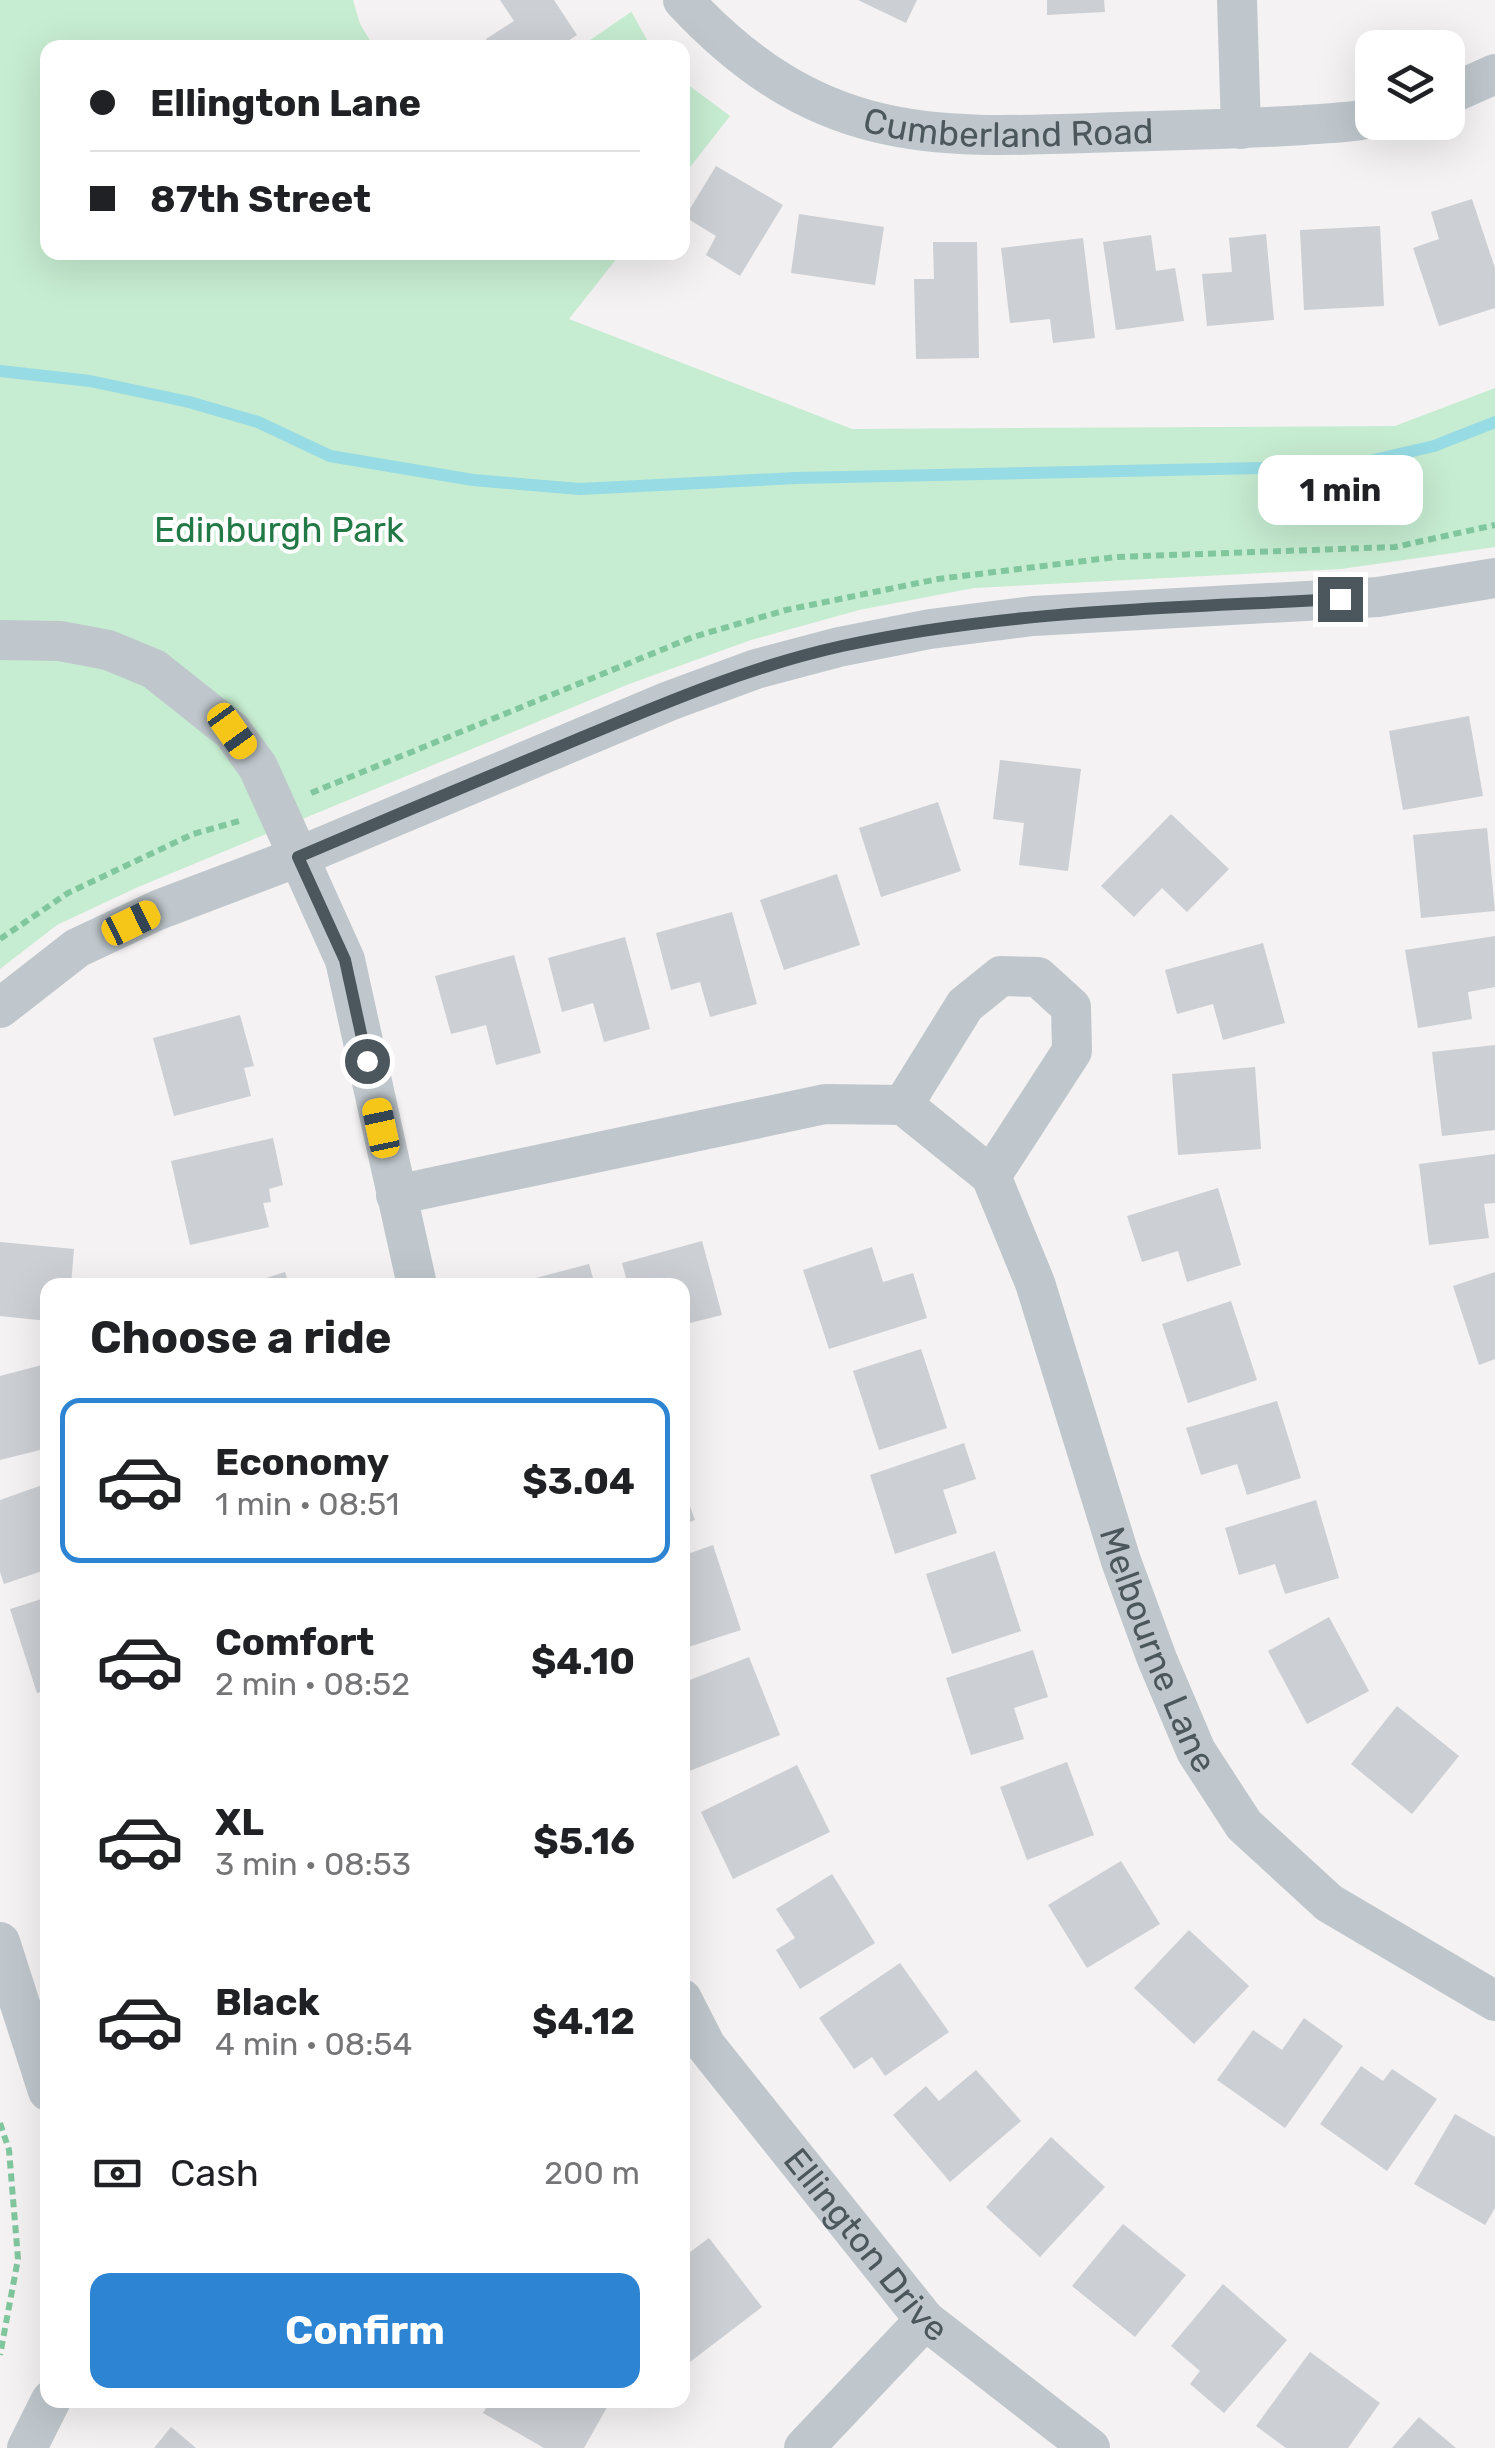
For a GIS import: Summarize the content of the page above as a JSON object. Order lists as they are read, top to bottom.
{
  "streets": {
    "street": ["Cumberland Road", "Melbourne Lane", "Ellington Drive"]
  },
  "parks": ["Edinburgh Park"],
  "page": {
    "banner": ["Ellington Lane", "87th Street"],
    "bubble": "1 min",
    "heading": "Choose a ride",
    "list": [
      {
        "name": "Economy",
        "note": "1 min · 08:51",
        "value": "$3.04"
      },
      {
        "name": "Comfort",
        "note": "2 min · 08:52",
        "value": "$4.10"
      },
      {
        "name": "XL",
        "note": "3 min · 08:53",
        "value": "$5.16"
      },
      {
        "name": "Black",
        "note": "4 min · 08:54",
        "value": "$4.12"
      }
    ],
    "pay": ["Cash", "200 m"],
    "buttons": "Confirm"
  }
}
